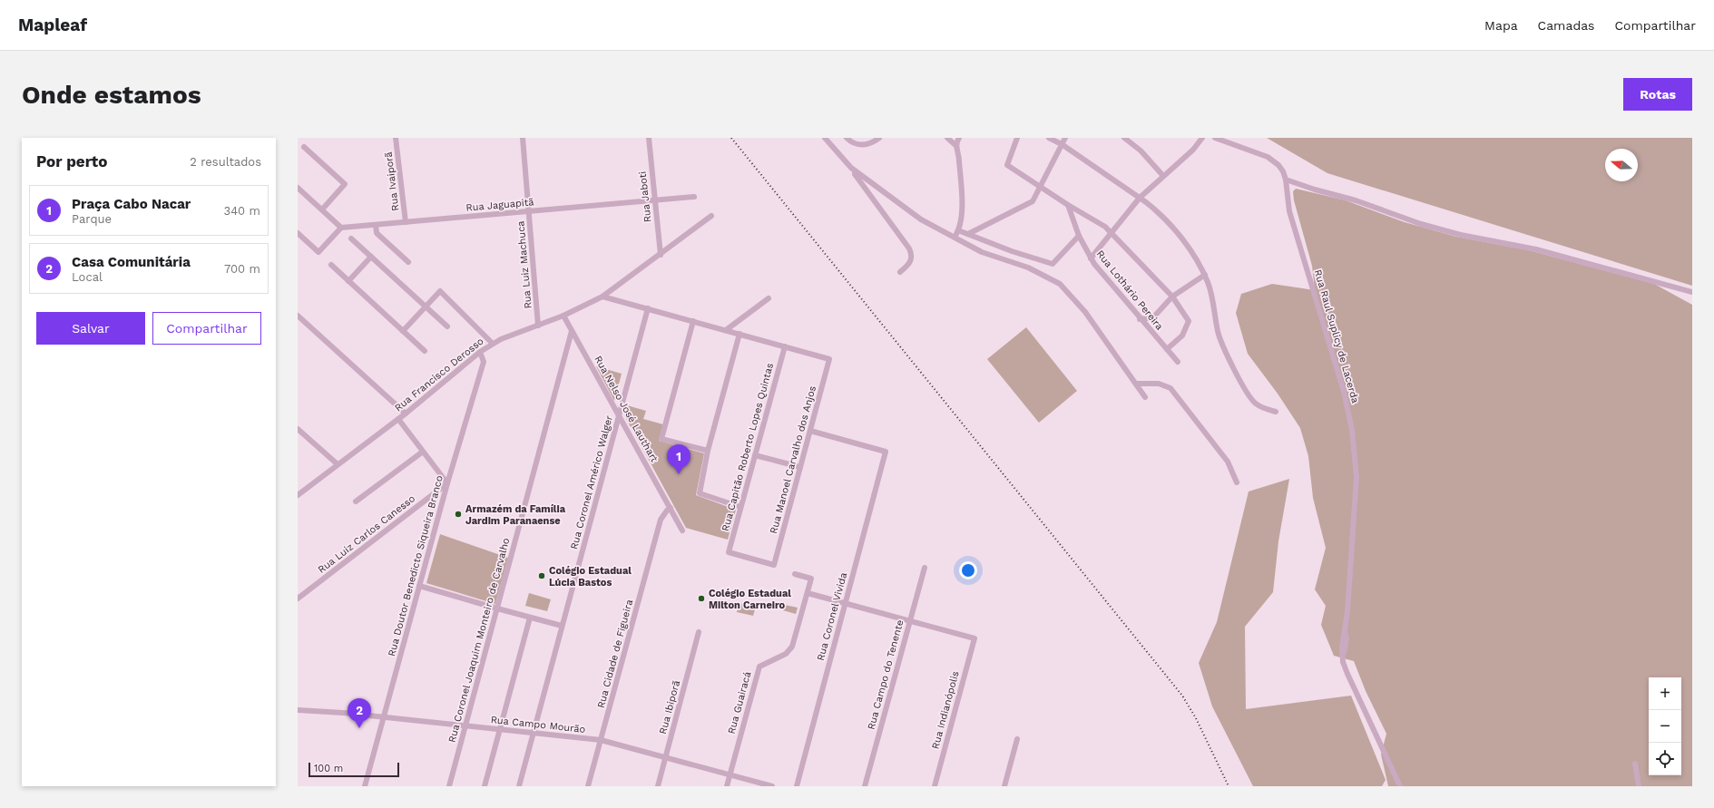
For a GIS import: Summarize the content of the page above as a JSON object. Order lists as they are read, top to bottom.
{
  "streets": {
    "street": [
      "Rua Ivaiporã",
      "Rua Jaboti",
      "Rua Jaguapitã",
      "Rua Luiz Machuca",
      "Rua Lothário Pereira",
      "Rua Raul Suplicy de Lacerda",
      "Rua Francisco Derosso",
      "Rua Nelso José Lauthart",
      "Rua Capitão Roberto Lopes Quintas",
      "Rua Manoel Carvalho dos Anjos",
      "Rua Coronel Américo Walger",
      "Rua Luiz Carlos Canesso",
      "Rua Doutor Benedicto Siqueira Branco",
      "Rua Coronel Vivida",
      "Rua Coronel Joaquim Monteiro de Carvalho",
      "Rua Cidade de Figueira",
      "Rua Campo do Tenente",
      "Rua Guairacá",
      "Rua Ibiporã",
      "Rua Indianópolis",
      "Rua Campo Mourão"
    ]
  },
  "crossings": [
    ["Rua Ivaiporã", "Rua Jaguapitã"],
    ["Rua Jaboti", "Rua Jaguapitã"],
    ["Rua Jaboti", "Rua Francisco Derosso"],
    ["Rua Jaguapitã", "Rua Luiz Machuca"],
    ["Rua Luiz Machuca", "Rua Francisco Derosso"],
    ["Rua Francisco Derosso", "Rua Nelso José Lauthart"],
    ["Rua Francisco Derosso", "Rua Doutor Benedicto Siqueira Branco"],
    ["Rua Nelso José Lauthart", "Rua Coronel Américo Walger"],
    ["Rua Nelso José Lauthart", "Rua Coronel Joaquim Monteiro de Carvalho"],
    ["Rua Nelso José Lauthart", "Rua Cidade de Figueira"],
    ["Rua Capitão Roberto Lopes Quintas", "Rua Manoel Carvalho dos Anjos"],
    ["Rua Manoel Carvalho dos Anjos", "Rua Coronel Vivida"],
    ["Rua Coronel Américo Walger", "Rua Campo Mourão"],
    ["Rua Luiz Carlos Canesso", "Rua Doutor Benedicto Siqueira Branco"],
    ["Rua Doutor Benedicto Siqueira Branco", "Rua Campo Mourão"],
    ["Rua Coronel Joaquim Monteiro de Carvalho", "Rua Campo Mourão"],
    ["Rua Cidade de Figueira", "Rua Campo Mourão"],
    ["Rua Campo do Tenente", "Rua Indianópolis"],
    ["Rua Guairacá", "Rua Campo Mourão"],
    ["Rua Ibiporã", "Rua Campo Mourão"]
  ],
  "places": ["Armazém da Família Jardim Paranaense", "Colégio Estadual Lúcia Bastos", "Colégio Estadual Milton Carneiro"],
  "scale_bar": "100 m",
  "north": "left",
  "page": {
    "header": "Mapleaf",
    "nav": ["Mapa", "Camadas", "Compartilhar"],
    "buttons": [
      "Rotas",
      ["Salvar", "Compartilhar"]
    ],
    "title": "Onde estamos",
    "heading": ["Por perto", "2 resultados"],
    "list": [
      {
        "mark": "1",
        "name": "Praça Cabo Nacar",
        "note": "Parque",
        "value": "340 m"
      },
      {
        "mark": "2",
        "name": "Casa Comunitária",
        "note": "Local",
        "value": "700 m"
      }
    ],
    "pins": ["1", "2"],
    "map_buttons": ["+", "−"],
    "scale": "100 m"
  }
}
